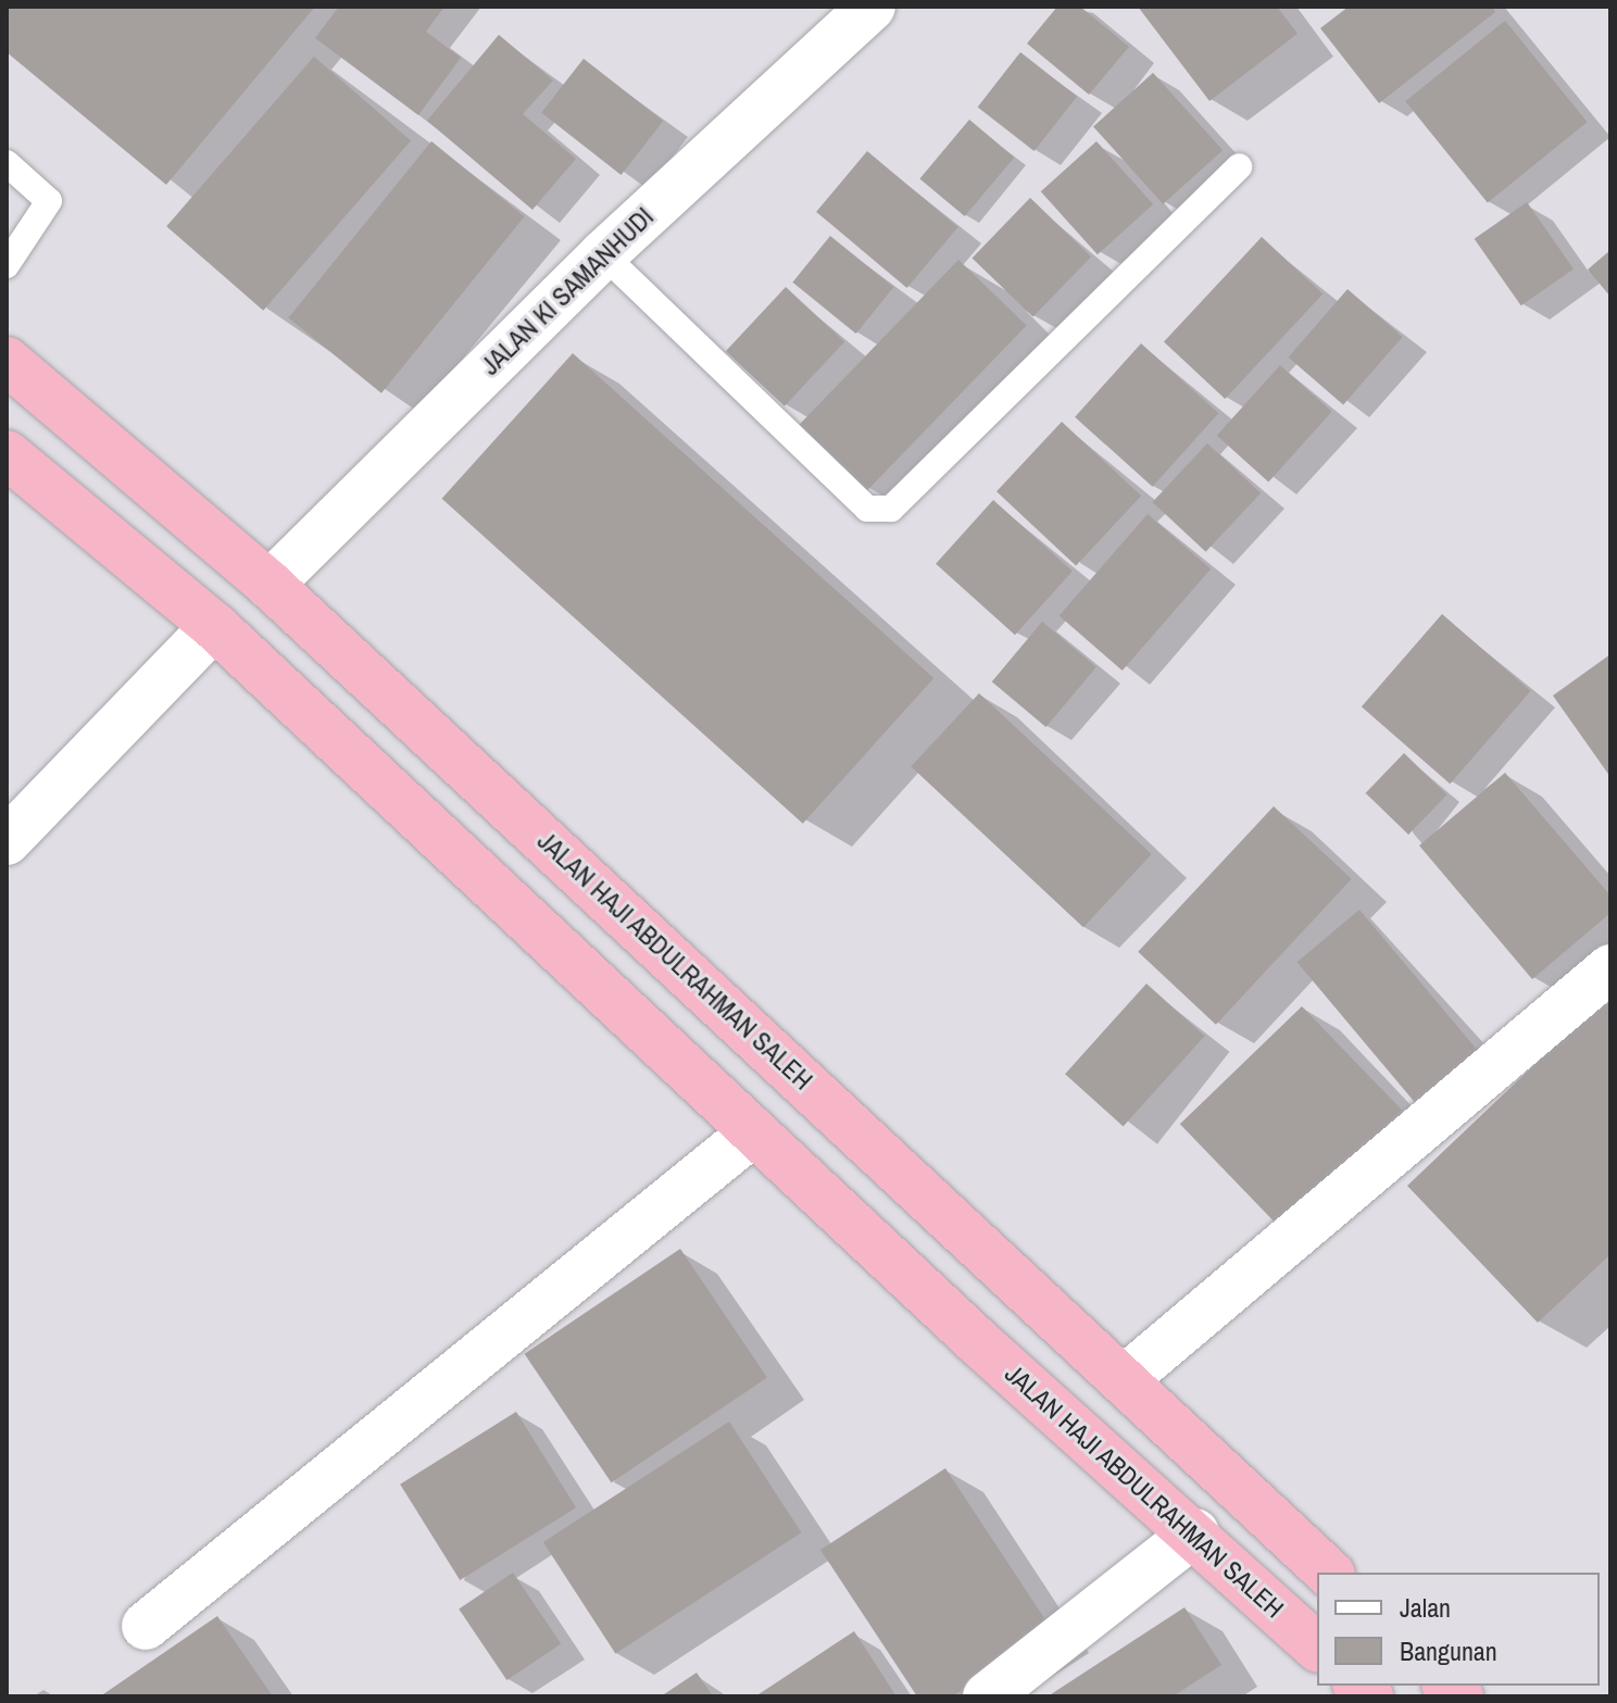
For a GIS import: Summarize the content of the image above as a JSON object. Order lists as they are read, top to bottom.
{
  "streets": {
    "highway": ["JALAN HAJI ABDULRAHMAN SALEH"],
    "street": ["JALAN KI SAMANHUDI"]
  },
  "crossings": [
    ["JALAN KI SAMANHUDI", "JALAN HAJI ABDULRAHMAN SALEH"]
  ],
  "legend": ["Jalan", "Bangunan"]
}
